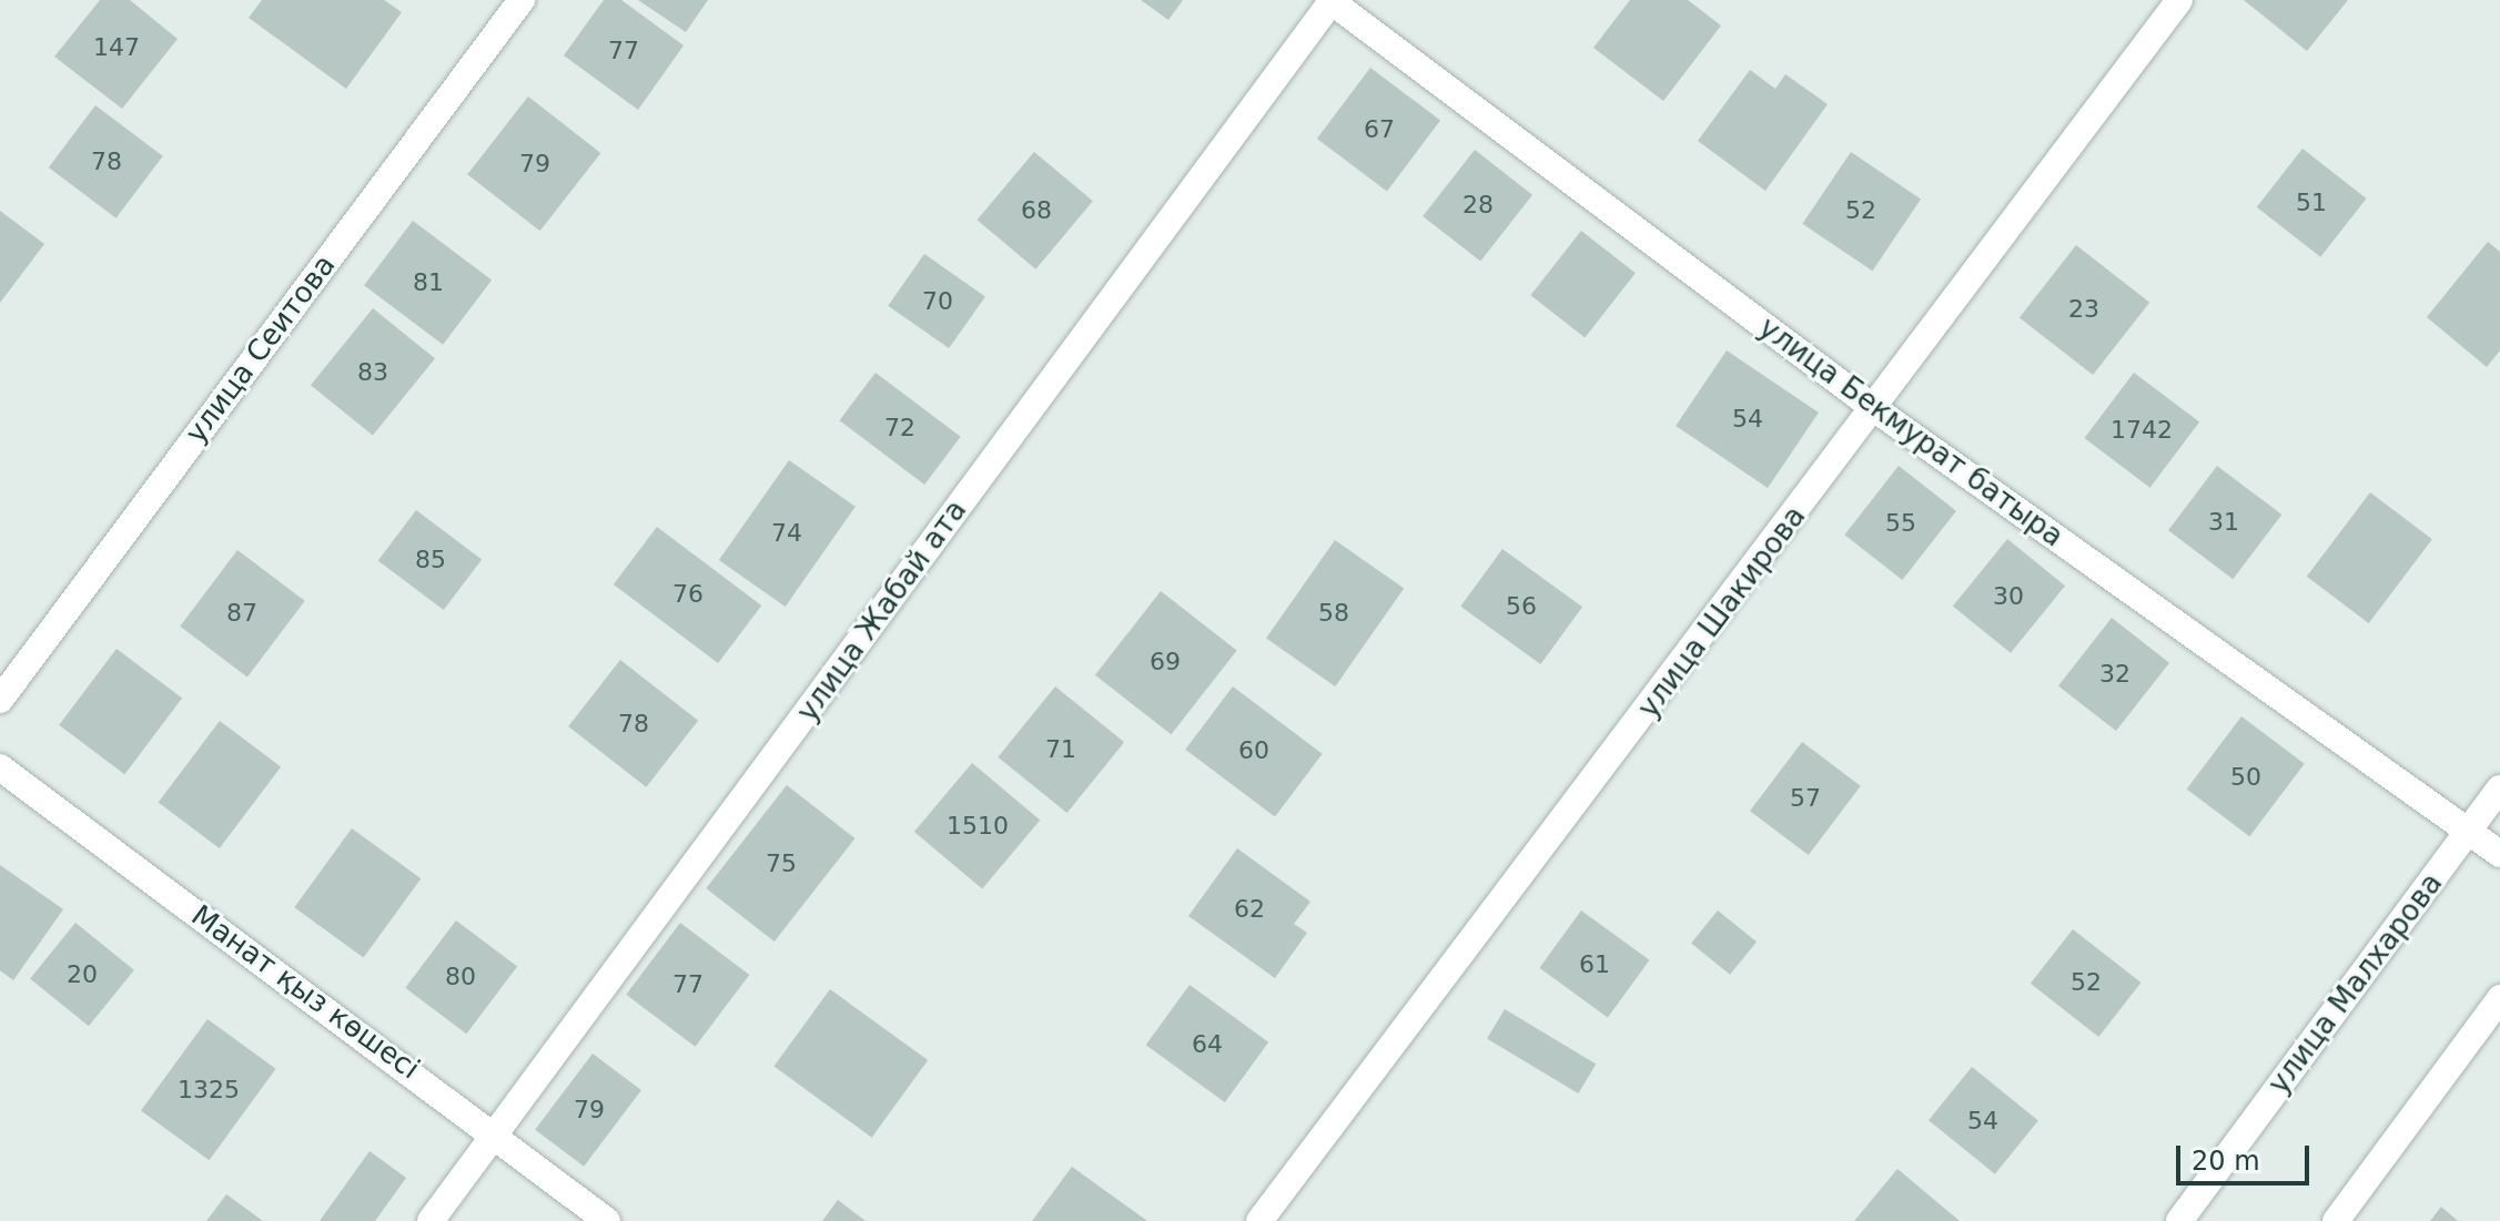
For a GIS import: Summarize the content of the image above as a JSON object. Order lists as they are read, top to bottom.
{
  "streets": {
    "street": [
      "улица Сеитова",
      "улица Бекмурат батыра",
      "улица Жабай ата",
      "улица Шакирова",
      "улица Малхарова",
      "Манат қыз көшесі"
    ]
  },
  "crossings": [
    ["улица Бекмурат батыра", "улица Жабай ата"],
    ["улица Бекмурат батыра", "улица Шакирова"],
    ["улица Бекмурат батыра", "улица Малхарова"],
    ["улица Жабай ата", "Манат қыз көшесі"]
  ],
  "house_numbers": [
    "147",
    "77",
    "67",
    "78",
    "79",
    "51",
    "28",
    "68",
    "52",
    "81",
    "70",
    "23",
    "83",
    "54",
    "72",
    "1742",
    "31",
    "55",
    "74",
    "85",
    "76",
    "30",
    "56",
    "87",
    "58",
    "69",
    "32",
    "78",
    "71",
    "60",
    "50",
    "57",
    "1510",
    "75",
    "62",
    "61",
    "20",
    "80",
    "52",
    "77",
    "64",
    "1325",
    "79",
    "54"
  ],
  "scale_bar": "20 m"
}
